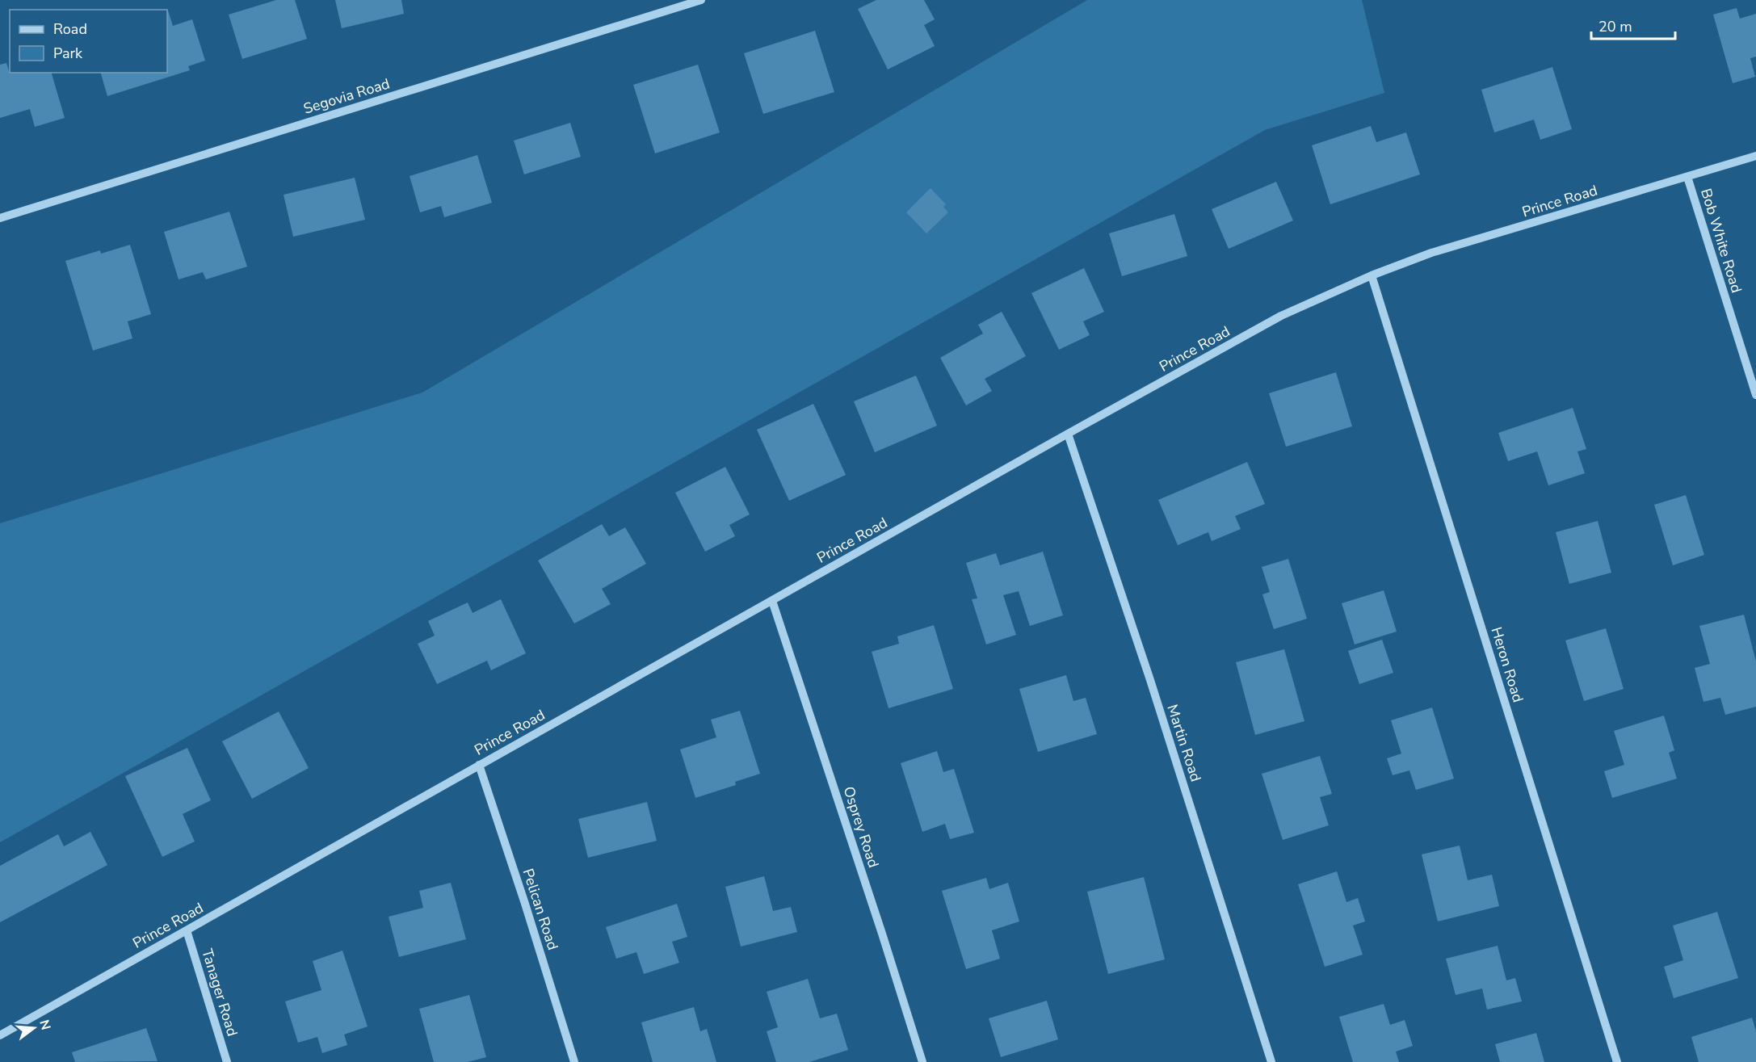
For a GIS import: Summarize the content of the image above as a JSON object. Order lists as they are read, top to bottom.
{
  "streets": {
    "street": [
      "Segovia Road",
      "Prince Road",
      "Bob White Road",
      "Heron Road",
      "Martin Road",
      "Osprey Road",
      "Pelican Road",
      "Tanager Road"
    ]
  },
  "crossings": [
    ["Prince Road", "Bob White Road"],
    ["Prince Road", "Heron Road"],
    ["Prince Road", "Martin Road"],
    ["Prince Road", "Osprey Road"],
    ["Prince Road", "Pelican Road"],
    ["Prince Road", "Tanager Road"]
  ],
  "legend": ["Road", "Park"],
  "scale_bar": "20 m",
  "north": "right"
}
